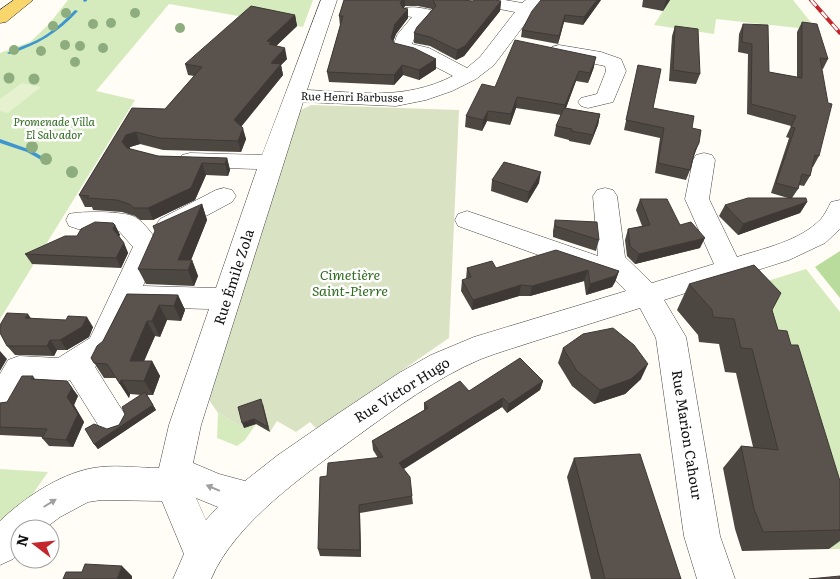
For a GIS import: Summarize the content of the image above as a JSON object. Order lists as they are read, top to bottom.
{
  "streets": {
    "street": [
      "Rue Henri Barbusse",
      "Rue Émile Zola",
      "Rue Victor Hugo",
      "Rue Marion Cahour"
    ]
  },
  "crossings": [
    ["Rue Henri Barbusse", "Rue Émile Zola"],
    ["Rue Émile Zola", "Rue Victor Hugo"],
    ["Rue Victor Hugo", "Rue Marion Cahour"]
  ],
  "parks": ["Promenade Villa El Salvador", "Cimetière Saint-Pierre"],
  "north": "left"
}
